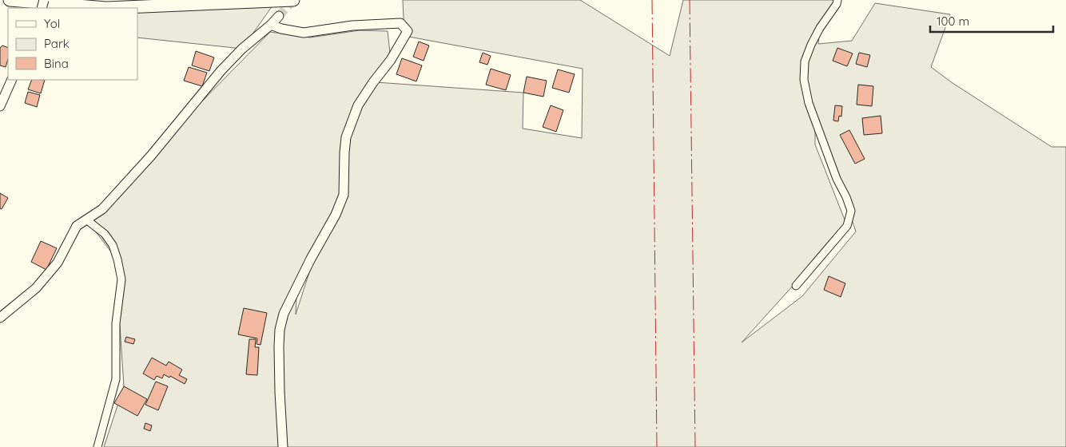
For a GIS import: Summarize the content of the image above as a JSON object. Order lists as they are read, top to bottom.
{
  "legend": ["Yol", "Park", "Bina"],
  "scale_bar": "100 m"
}
